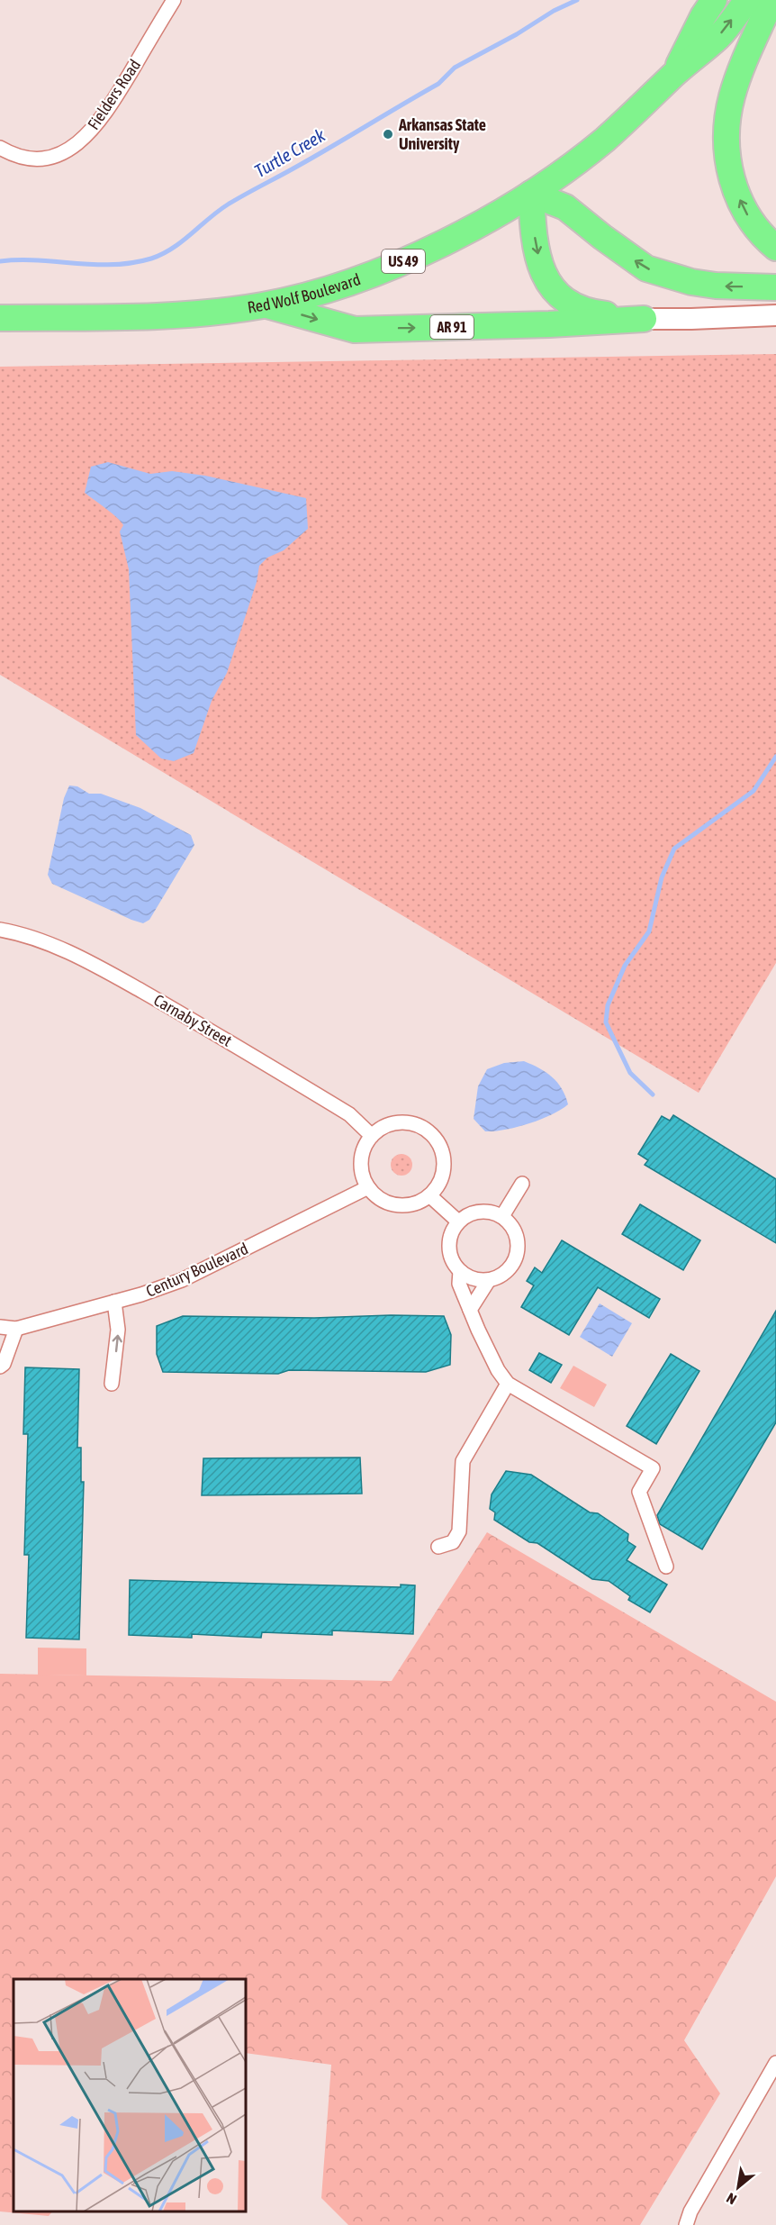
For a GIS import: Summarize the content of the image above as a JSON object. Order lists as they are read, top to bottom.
{
  "streets": {
    "highway": ["US 49", "Red Wolf Boulevard", "AR 91"],
    "street": ["Fielders Road", "Carnaby Street", "Century Boulevard"]
  },
  "crossings": [
    ["Red Wolf Boulevard", "AR 91"],
    ["Carnaby Street", "Century Boulevard"]
  ],
  "water": ["Turtle Creek"],
  "places": ["Arkansas State University"],
  "north": "bottom left"
}
